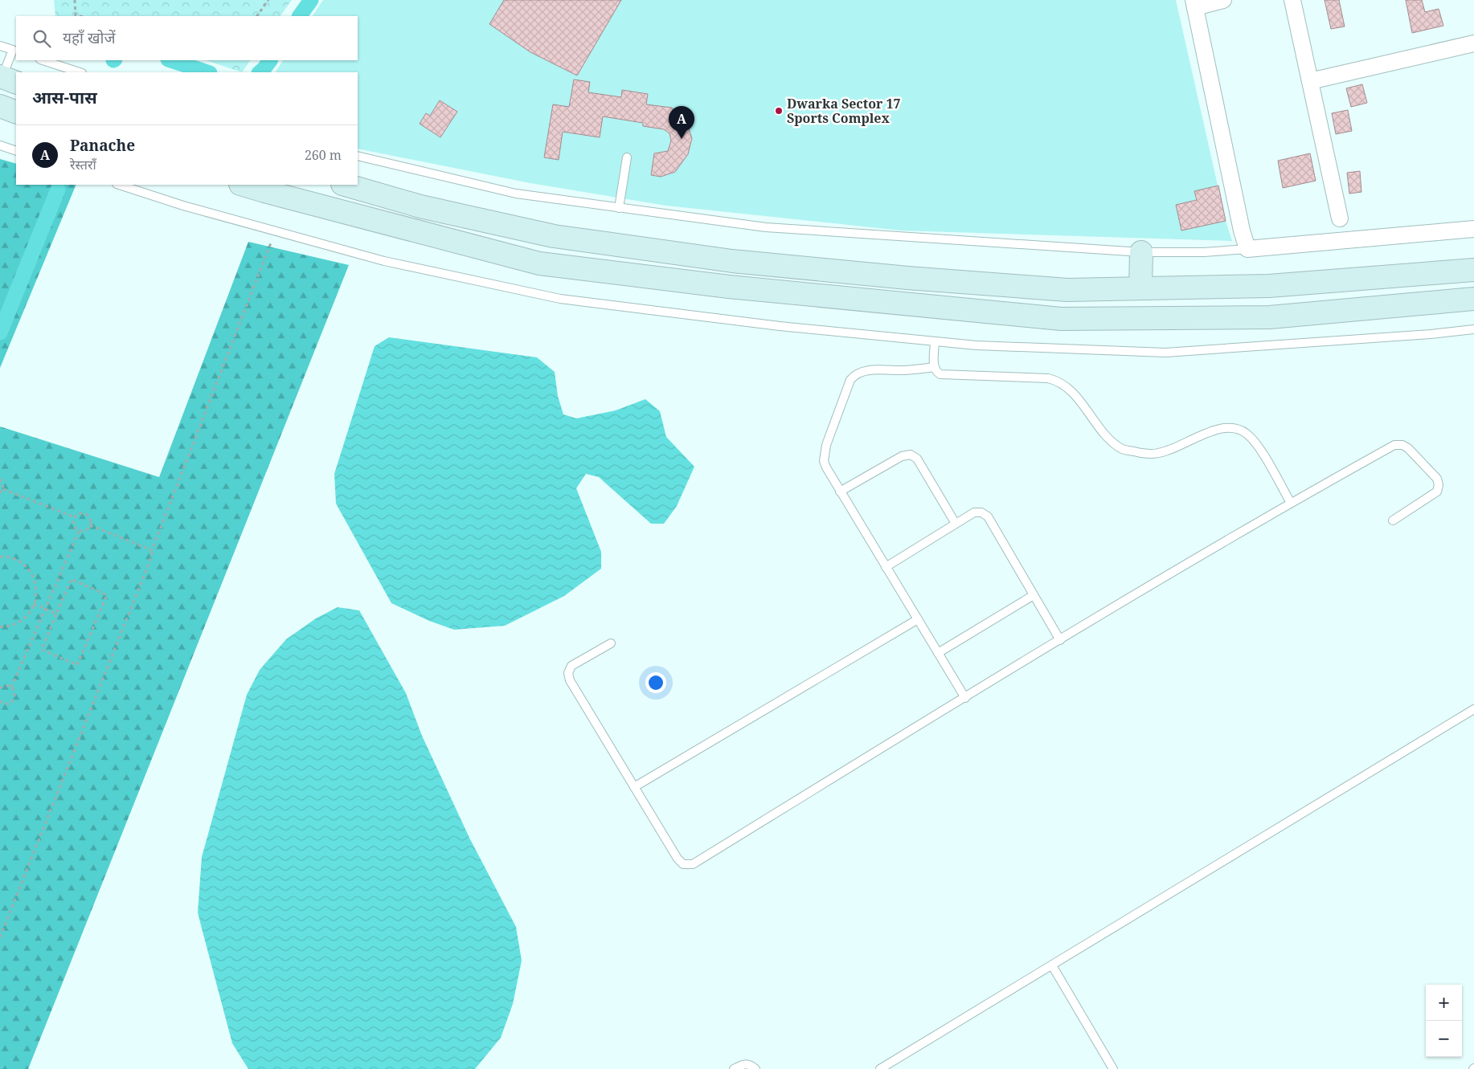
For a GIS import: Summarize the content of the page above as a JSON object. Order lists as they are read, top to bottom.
{
  "places": ["Dwarka Sector 17 Sports Complex"],
  "page": {
    "search": "यहाँ खोजें",
    "heading": "आस-पास",
    "pins": "A",
    "list": [
      {
        "mark": "A",
        "name": "Panache",
        "note": "रेस्तराँ",
        "value": "260 m"
      }
    ],
    "map_buttons": ["+", "−"]
  }
}
